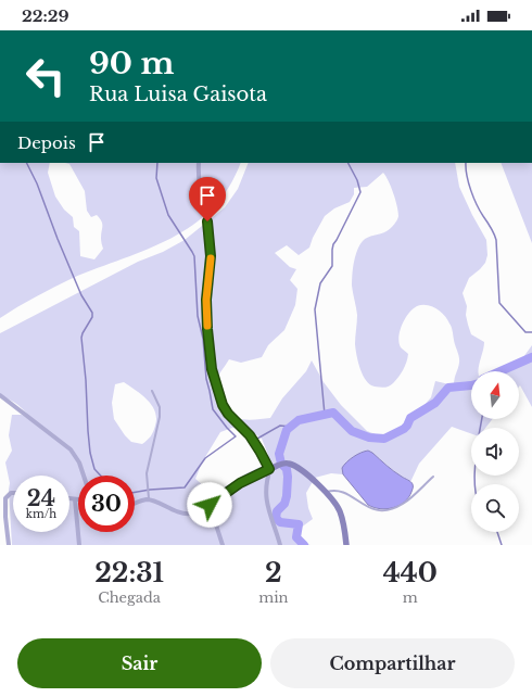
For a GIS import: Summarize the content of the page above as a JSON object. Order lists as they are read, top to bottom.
{
  "north": "top",
  "page": {
    "status": "22:29",
    "turn": ["90 m", "Rua Luisa Gaisota"],
    "then": "Depois",
    "speed": "24 km/h",
    "limit": "30",
    "eta": [
      "22:31",
      "Chegada",
      "2",
      "min",
      "440",
      "m"
    ],
    "buttons": ["Sair", "Compartilhar"]
  }
}
